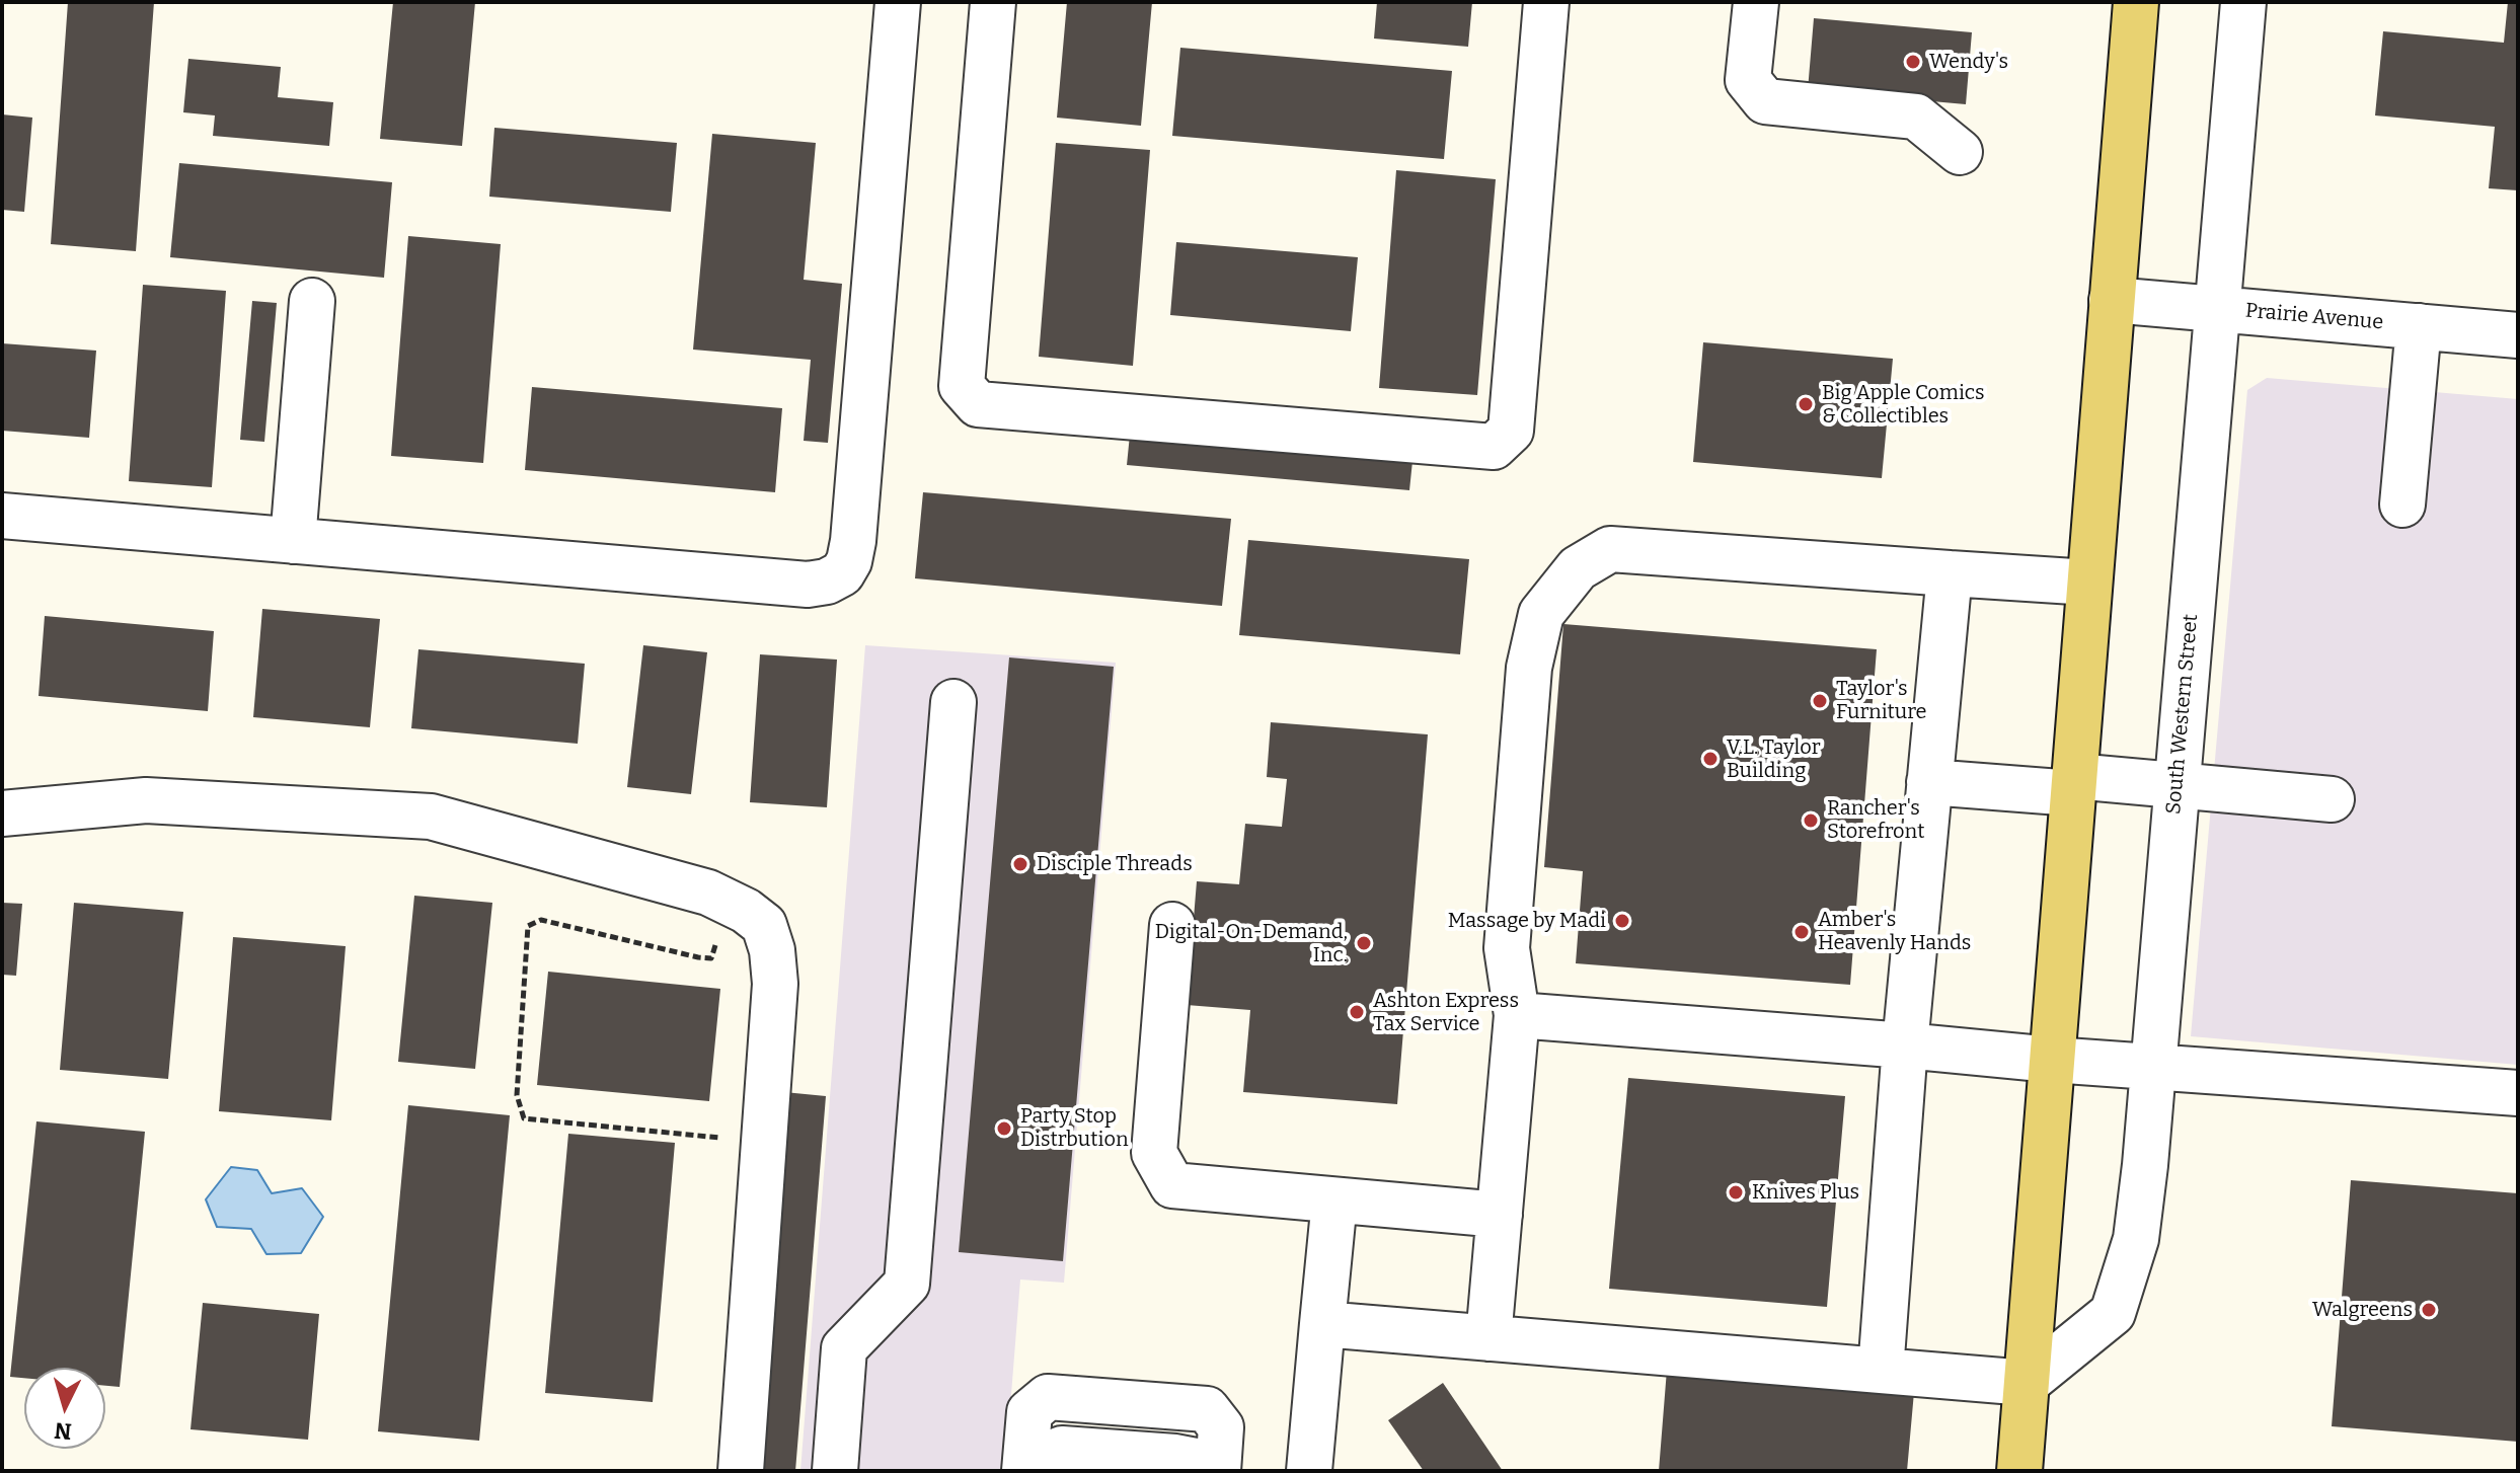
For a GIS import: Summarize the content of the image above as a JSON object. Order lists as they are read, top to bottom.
{
  "streets": {
    "street": ["Prairie Avenue", "South Western Street"]
  },
  "crossings": [
    ["Prairie Avenue", "South Western Street"]
  ],
  "places": [
    "Wendy's",
    "Big Apple Comics & Collectibles",
    "Taylor's Furniture",
    "V.L. Taylor Building",
    "Rancher's Storefront",
    "Disciple Threads",
    "Massage by Madi",
    "Amber's Heavenly Hands",
    "Digital-On-Demand, Inc.",
    "Ashton Express Tax Service",
    "Party Stop Distrbution",
    "Knives Plus",
    "Walgreens"
  ],
  "north": "bottom"
}
